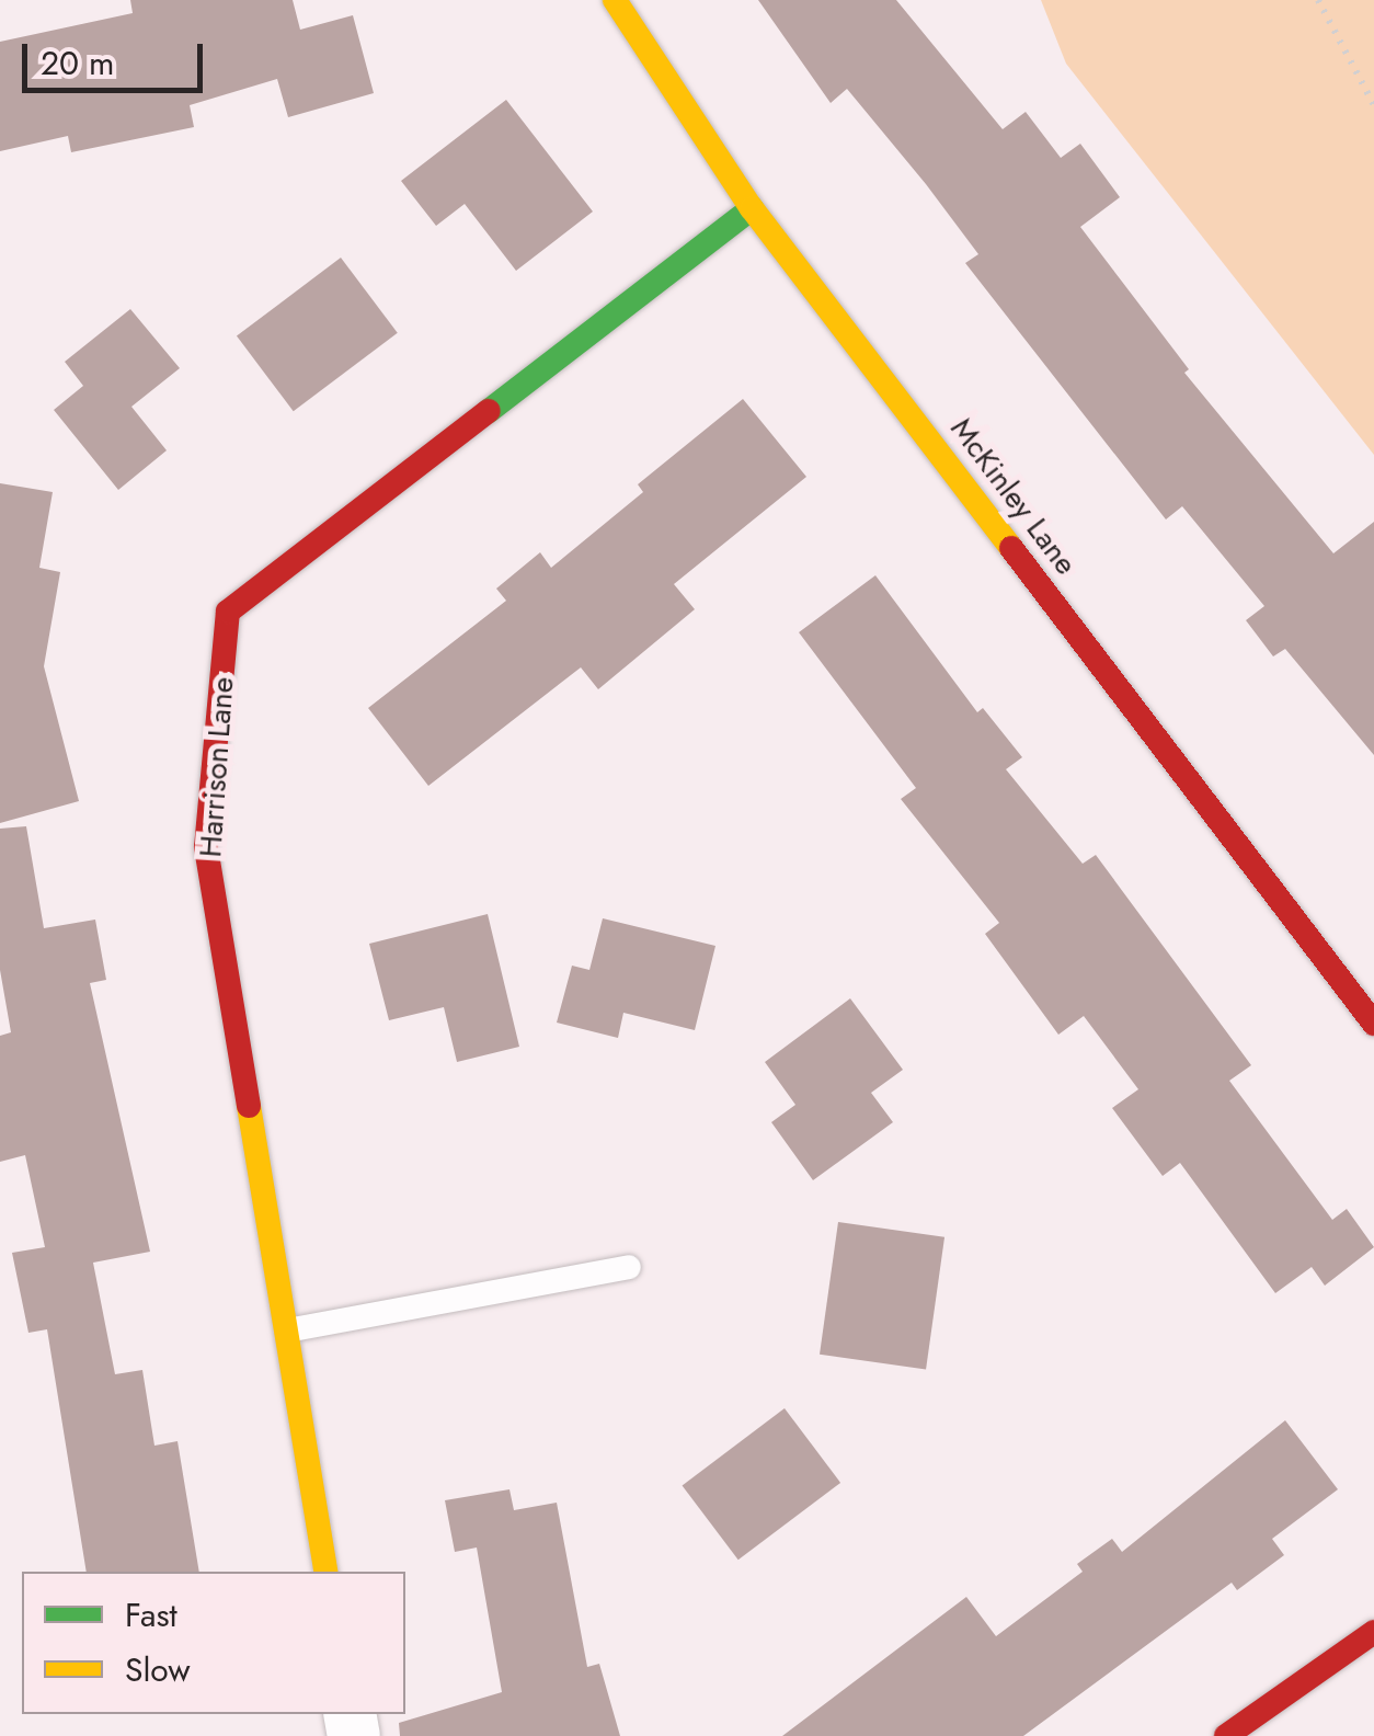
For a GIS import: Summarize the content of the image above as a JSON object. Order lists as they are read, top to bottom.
{
  "streets": {
    "street": ["McKinley Lane", "Harrison Lane"]
  },
  "crossings": [
    ["McKinley Lane", "Harrison Lane"]
  ],
  "legend": ["Fast", "Slow"],
  "scale_bar": "20 m"
}
